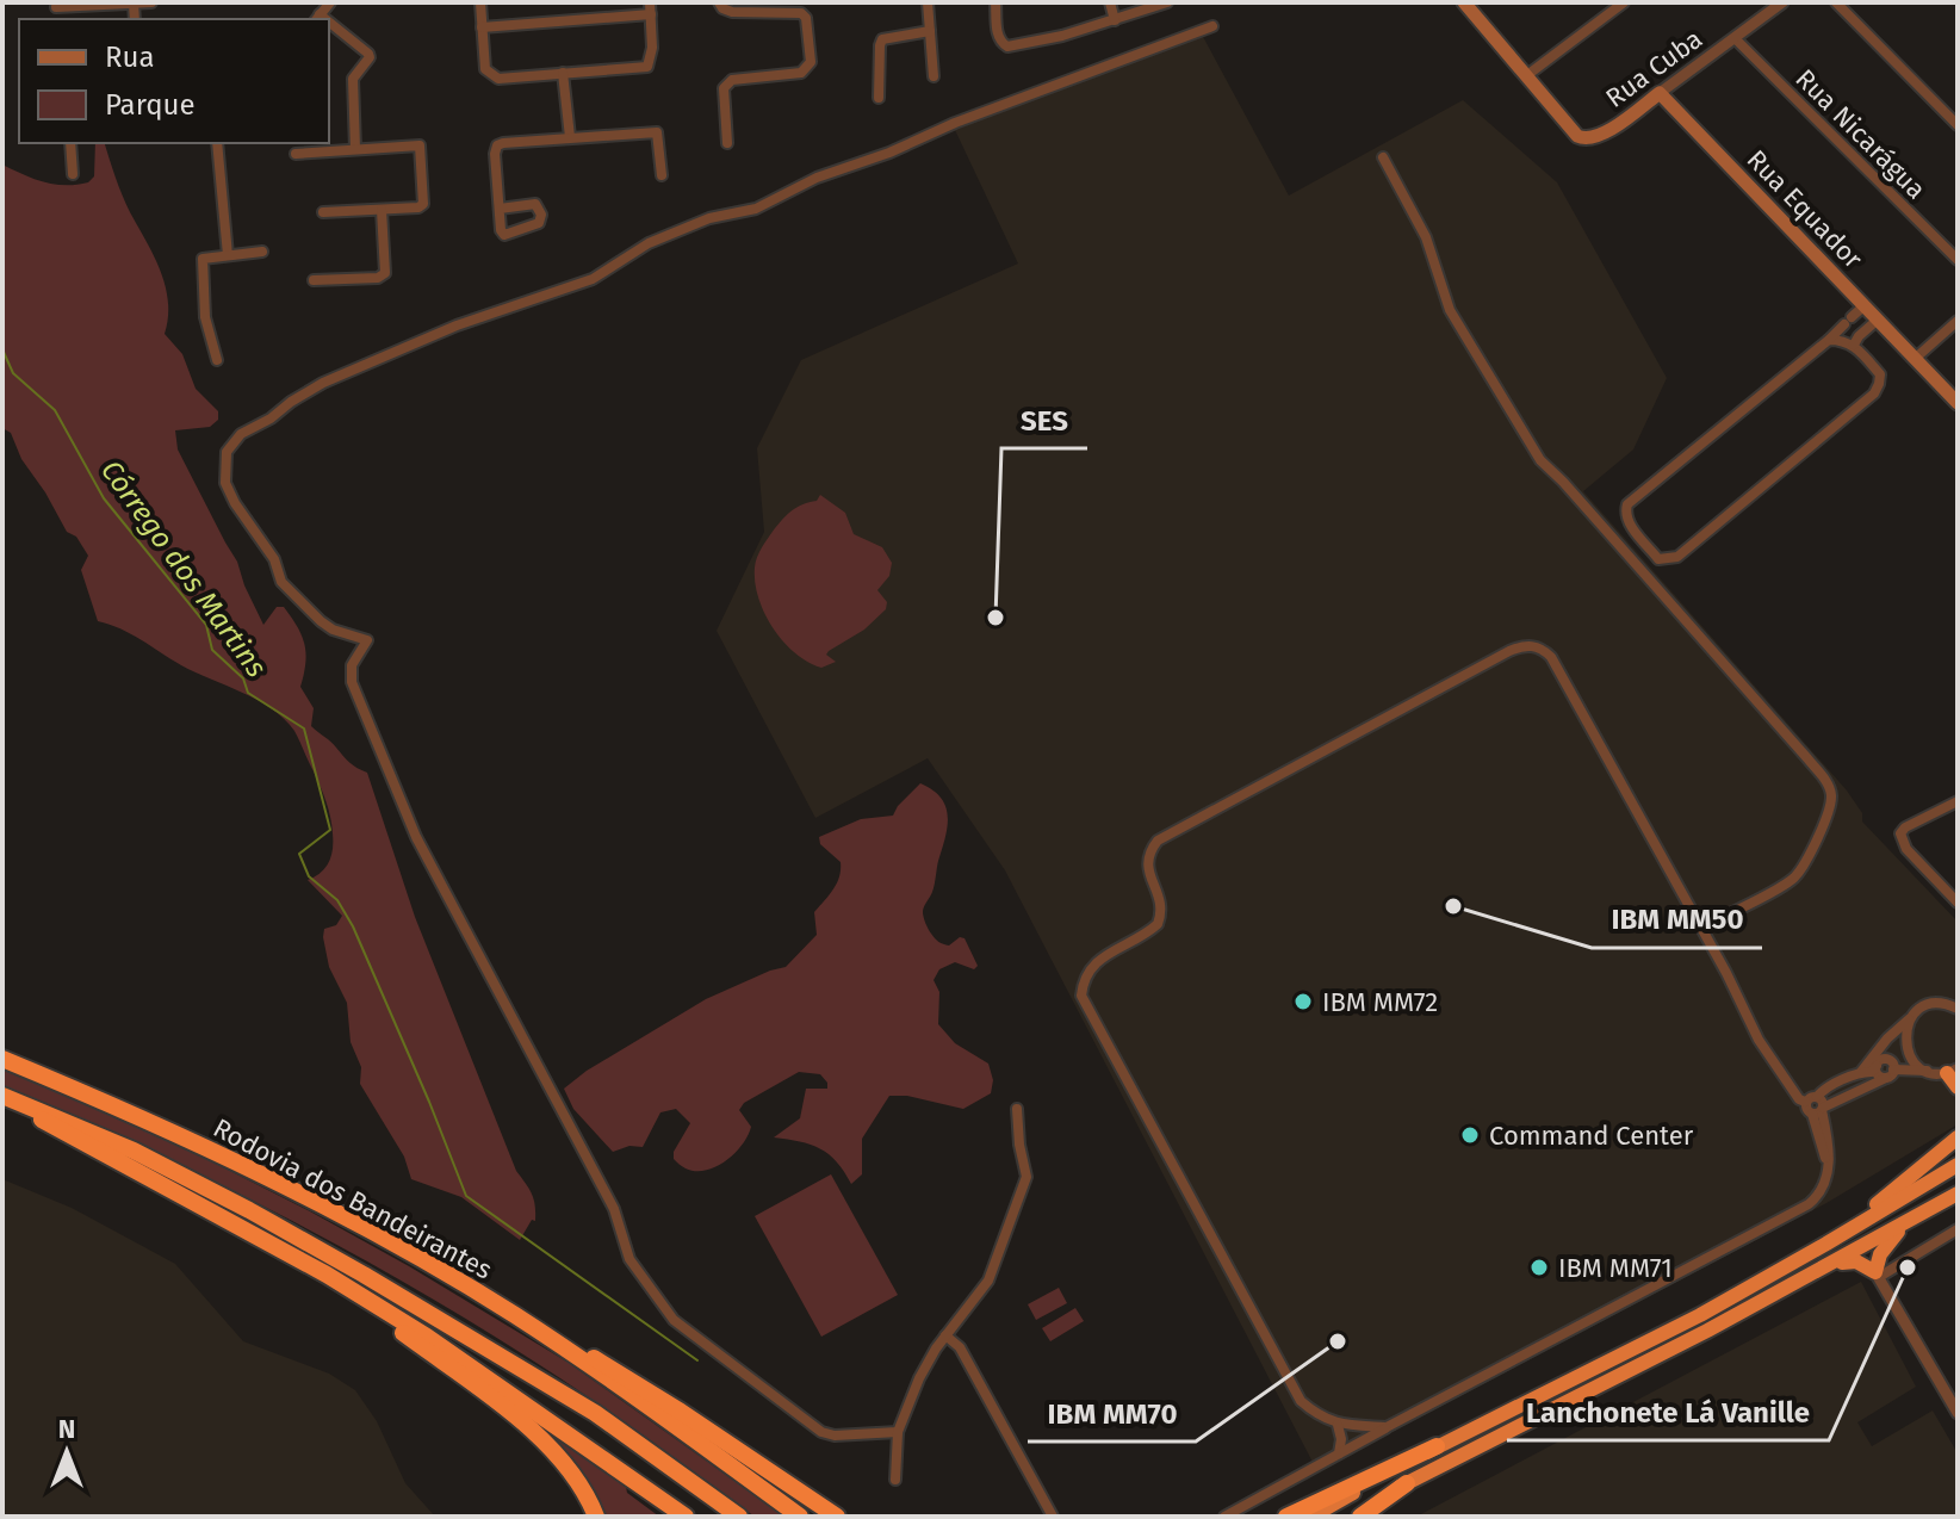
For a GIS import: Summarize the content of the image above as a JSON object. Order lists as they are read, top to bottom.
{
  "streets": {
    "highway": ["Rodovia dos Bandeirantes"],
    "main road": ["Rua Cuba", "Rua Equador"],
    "street": ["Rua Nicarágua"]
  },
  "crossings": [
    ["Rua Cuba", "Rua Nicarágua"],
    ["Rua Cuba", "Rua Equador"]
  ],
  "water": ["Córrego dos Martins"],
  "places": [
    "SES",
    "IBM MM50",
    "IBM MM72",
    "Command Center",
    "IBM MM71",
    "Lanchonete Lá Vanille",
    "IBM MM70"
  ],
  "legend": ["Rua", "Parque"],
  "north": "top"
}
